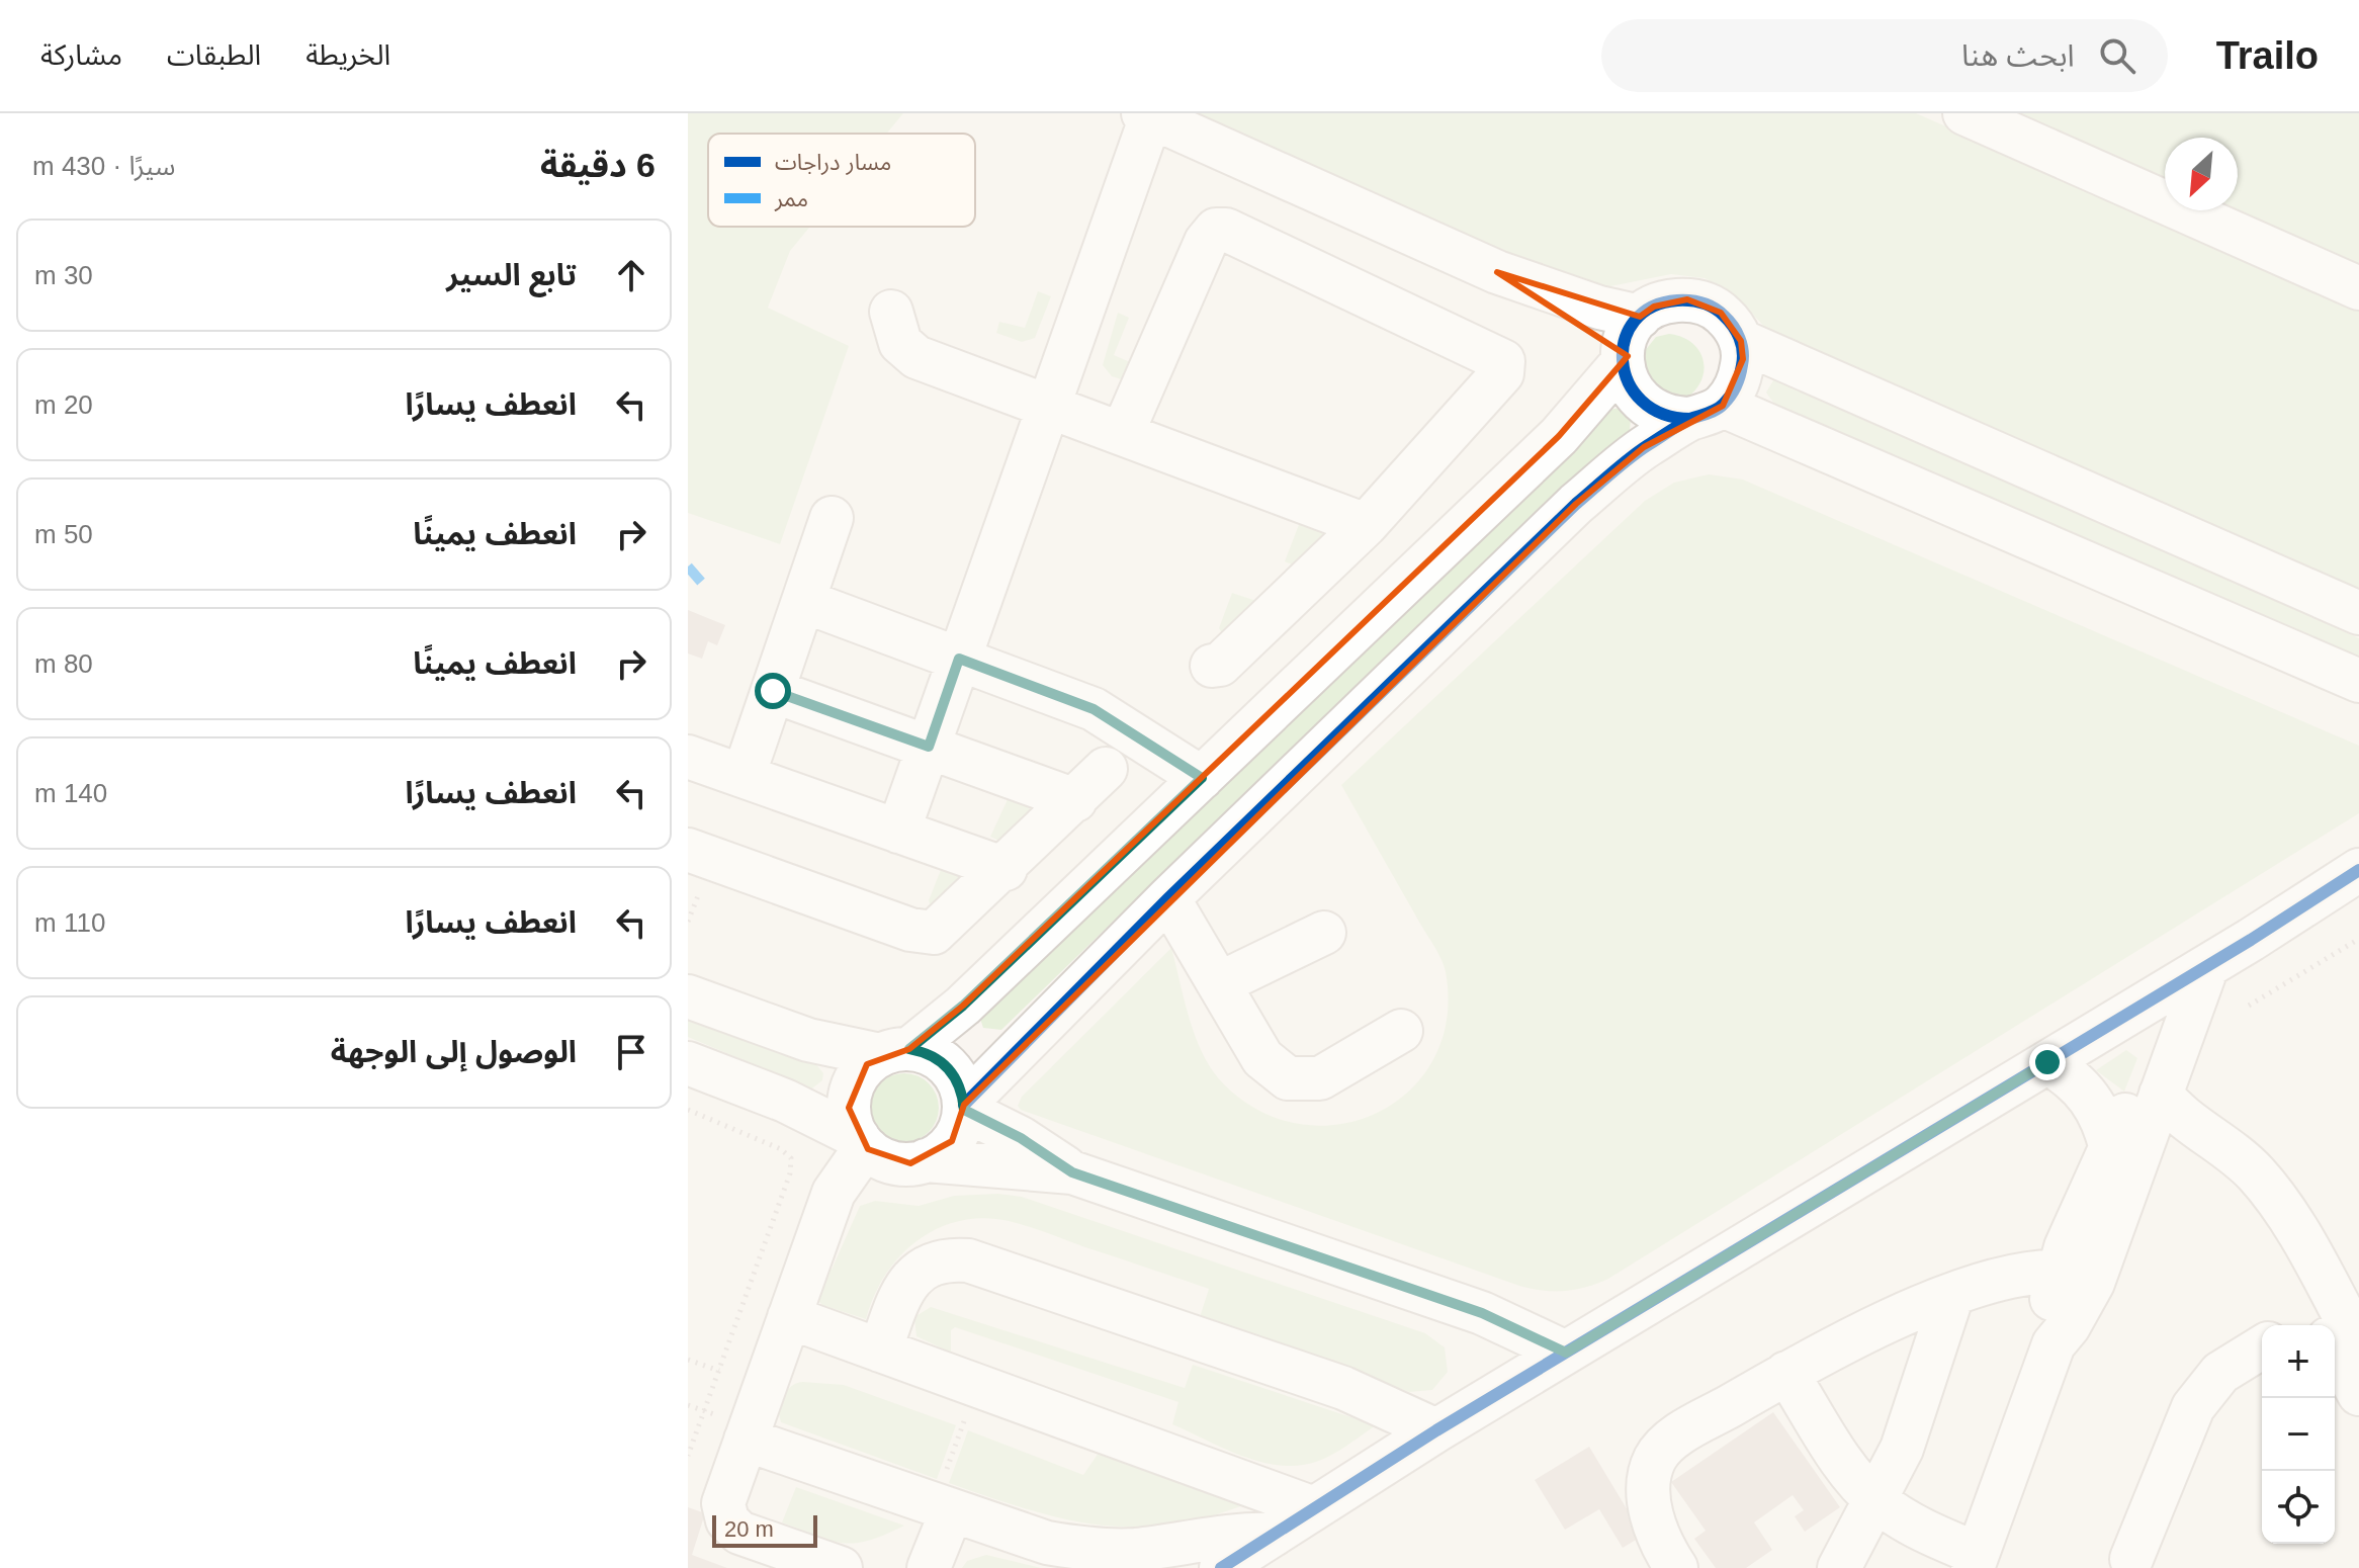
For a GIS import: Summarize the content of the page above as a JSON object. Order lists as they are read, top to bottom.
{
  "legend": ["مسار دراجات", "ممر"],
  "scale_bar": "20 m",
  "north": "bottom left",
  "page": {
    "header": "Trailo",
    "search": "ابحث هنا",
    "nav": ["الخريطة", "الطبقات", "مشاركة"],
    "heading": ["6 دقيقة", "سيرًا · 430 m"],
    "list": [
      ["تابع السير", "30 m"],
      ["انعطف يسارًا", "20 m"],
      ["انعطف يمينًا", "50 m"],
      ["انعطف يمينًا", "80 m"],
      ["انعطف يسارًا", "140 m"],
      ["انعطف يسارًا", "110 m"],
      "الوصول إلى الوجهة"
    ],
    "map_buttons": ["+", "−"],
    "scale": "20 m"
  }
}
